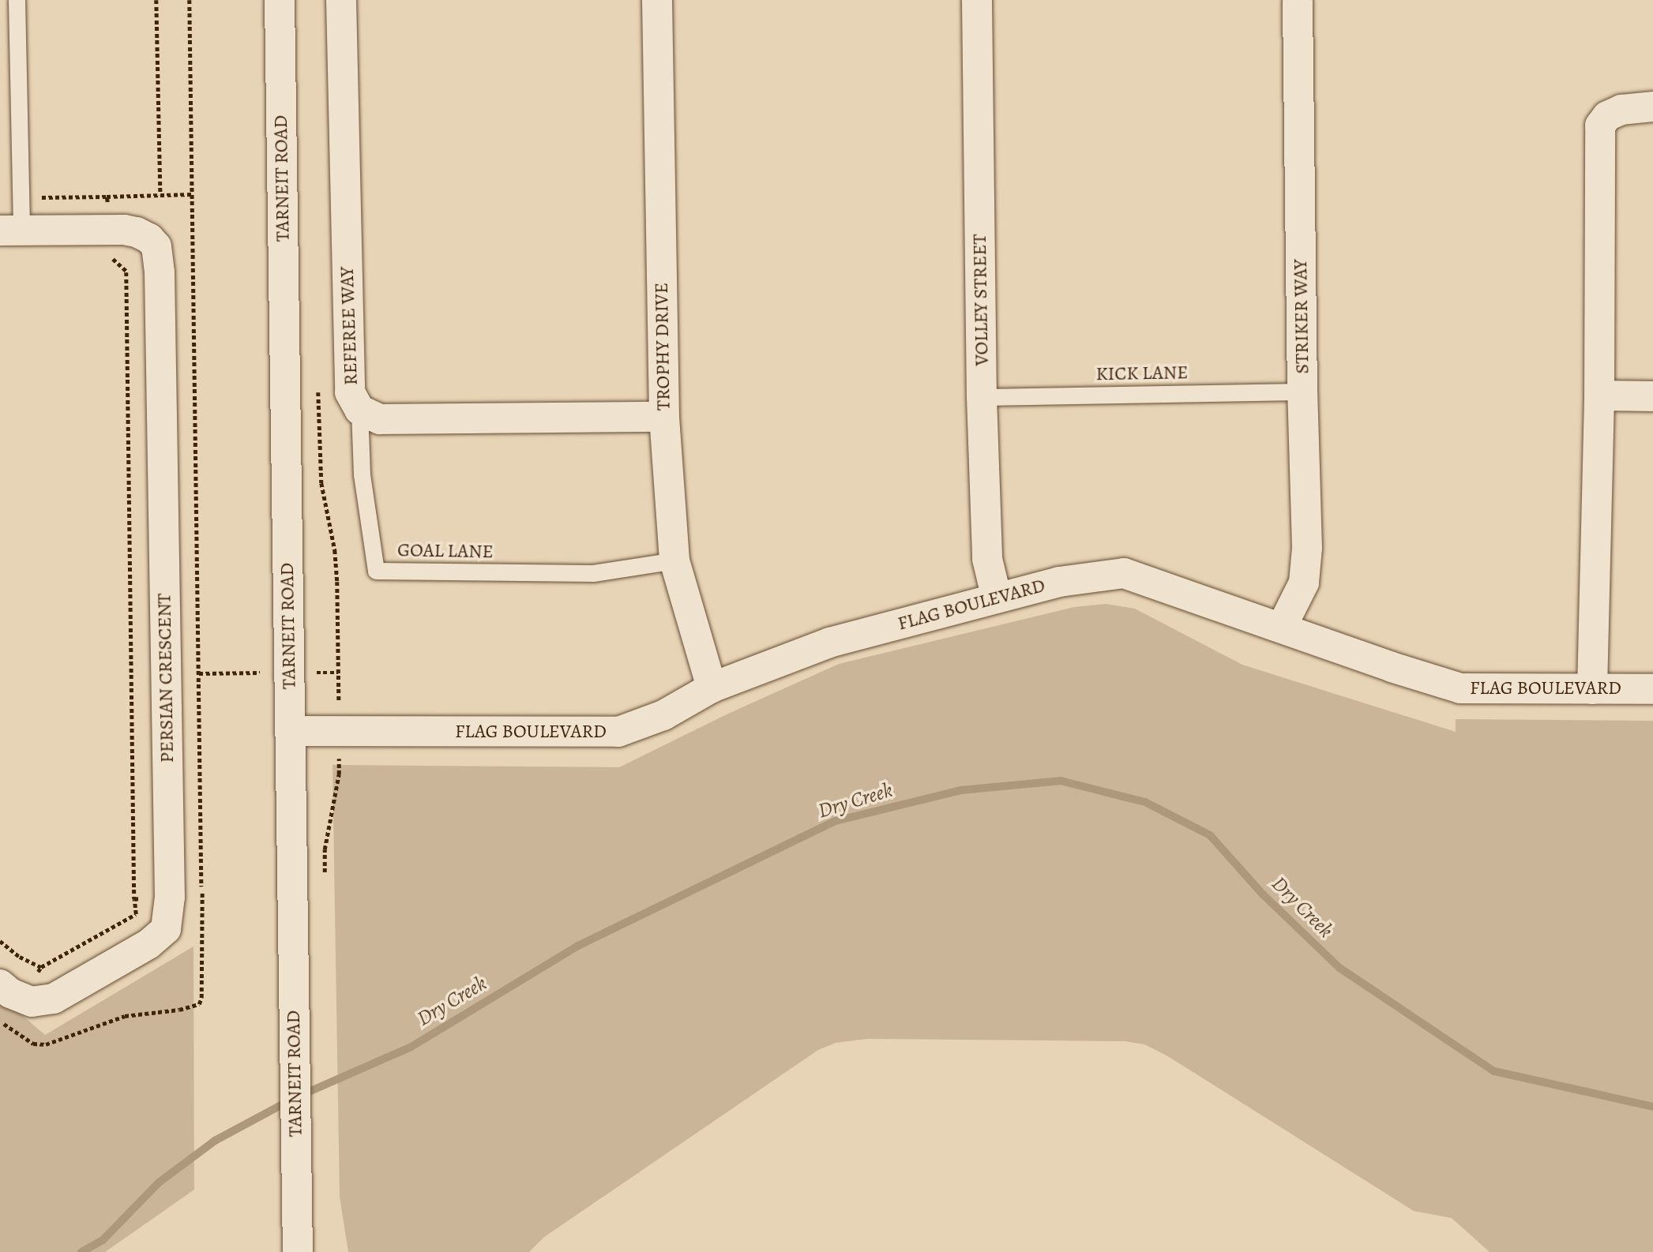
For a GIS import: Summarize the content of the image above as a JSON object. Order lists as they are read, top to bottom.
{
  "streets": {
    "street": [
      "TARNEIT ROAD",
      "VOLLEY STREET",
      "STRIKER WAY",
      "REFEREE WAY",
      "TROPHY DRIVE",
      "FLAG BOULEVARD",
      "PERSIAN CRESCENT"
    ],
    "lane": ["KICK LANE", "GOAL LANE"]
  },
  "crossings": [
    ["TARNEIT ROAD", "FLAG BOULEVARD"],
    ["VOLLEY STREET", "KICK LANE"],
    ["VOLLEY STREET", "FLAG BOULEVARD"],
    ["STRIKER WAY", "KICK LANE"],
    ["STRIKER WAY", "FLAG BOULEVARD"],
    ["REFEREE WAY", "TROPHY DRIVE"],
    ["REFEREE WAY", "GOAL LANE"],
    ["TROPHY DRIVE", "GOAL LANE"],
    ["TROPHY DRIVE", "FLAG BOULEVARD"]
  ],
  "water": ["Dry Creek"]
}
